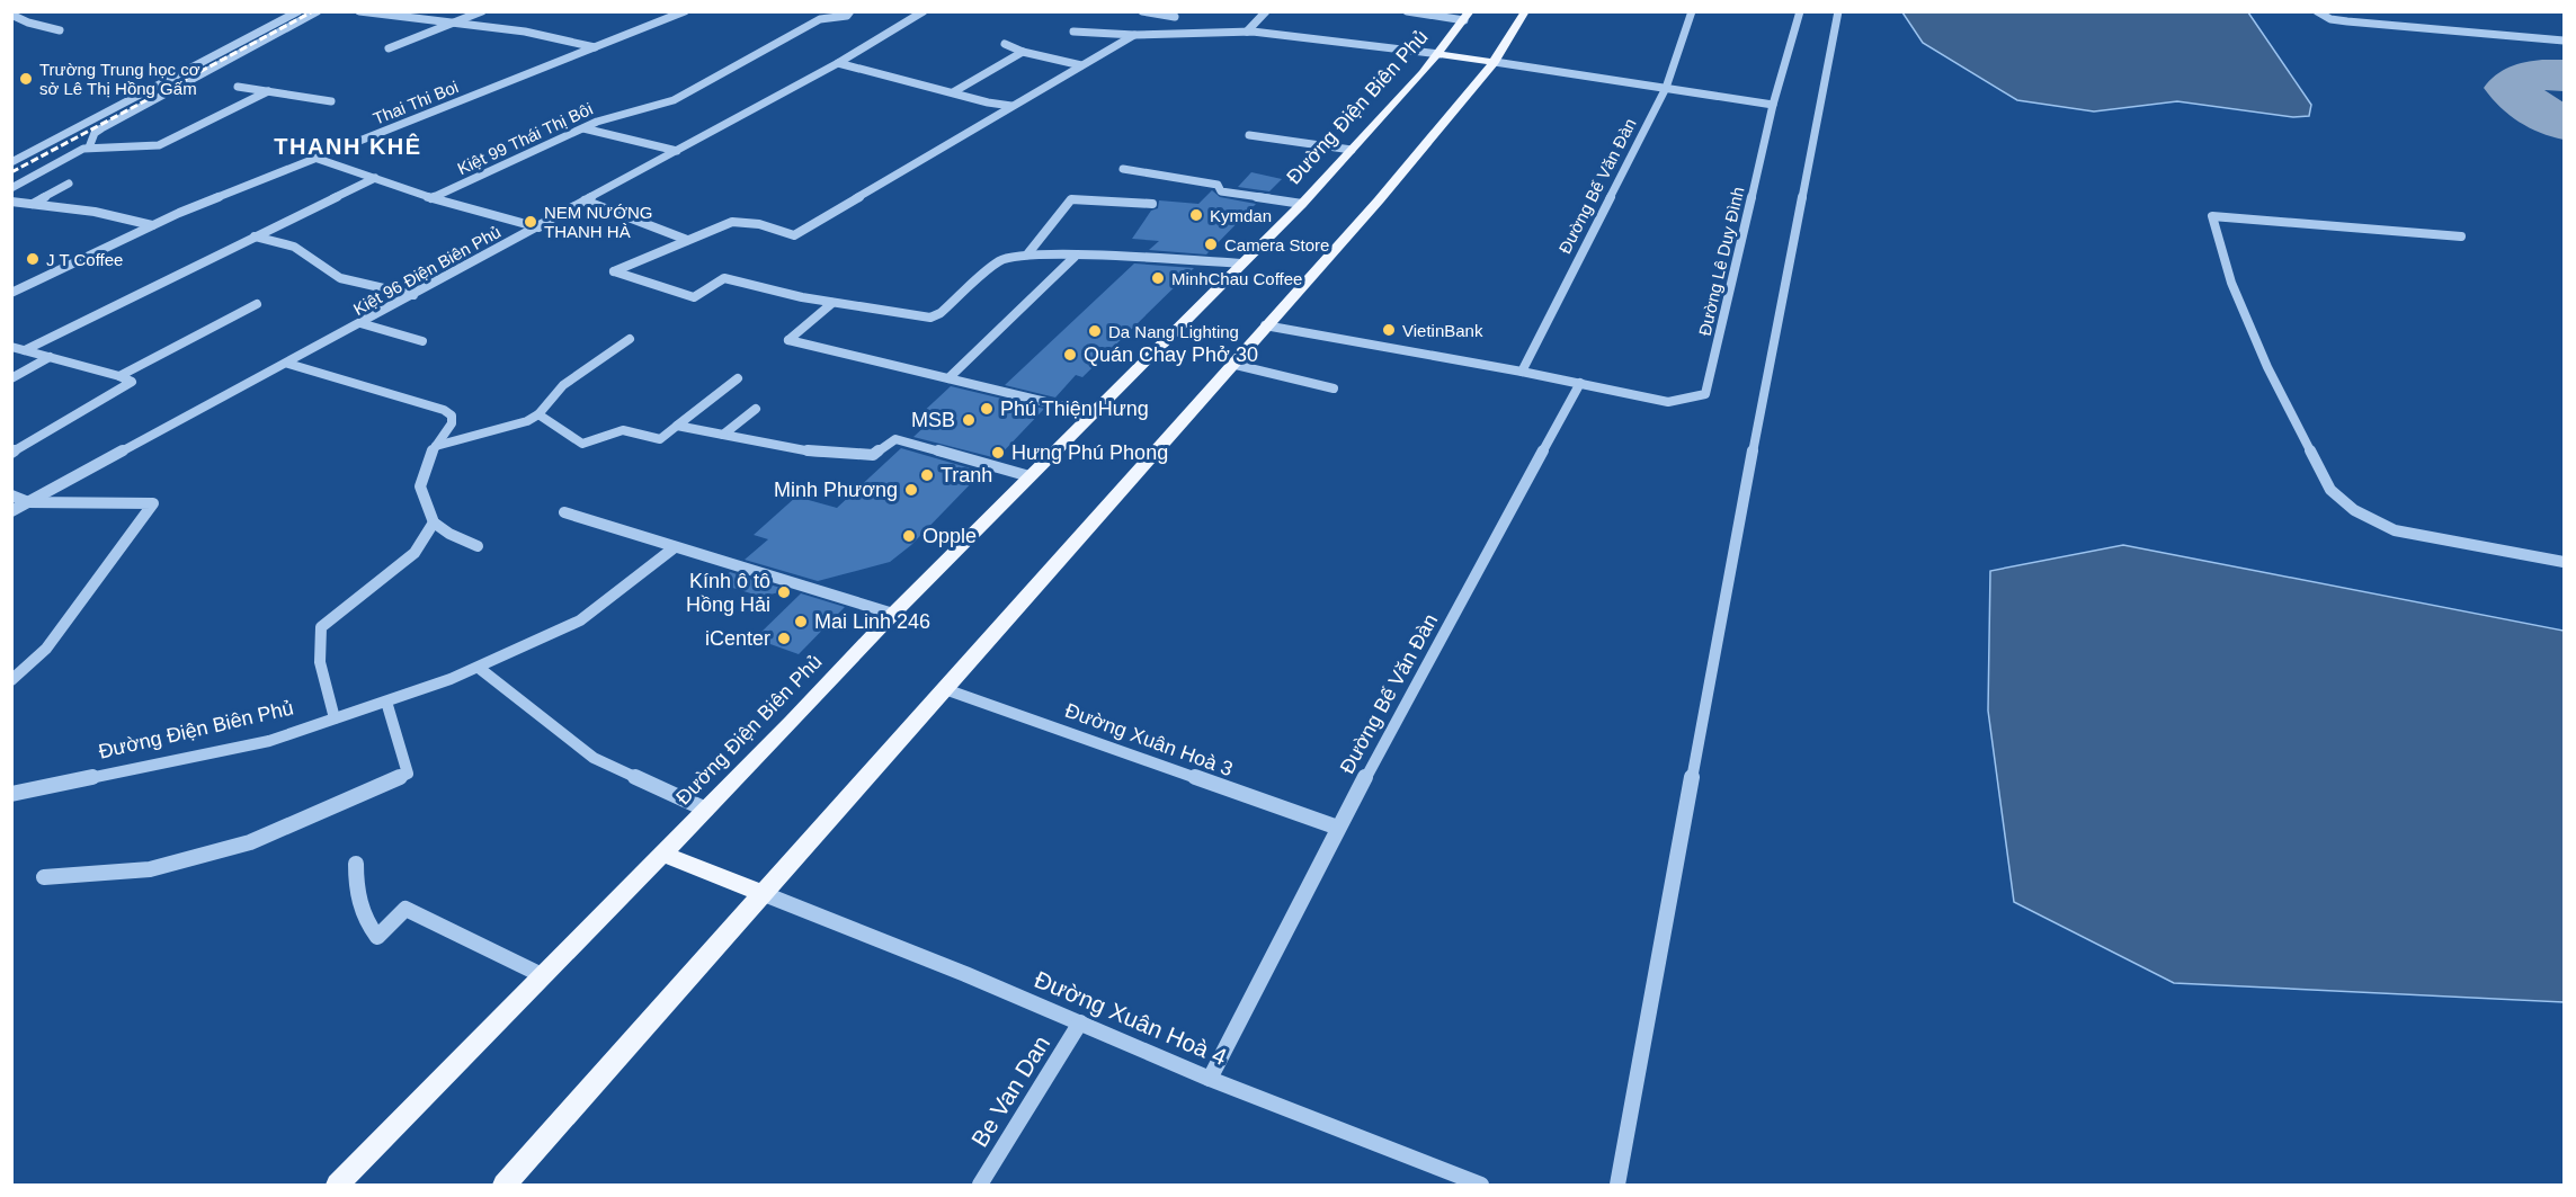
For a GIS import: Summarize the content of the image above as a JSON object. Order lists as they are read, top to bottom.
{
  "streets": {
    "main road": ["Đường Điện Biên Phủ"],
    "street": [
      "Thai Thi Boi",
      "Kiệt 99 Thái Thị Bôi",
      "Đường Bế Văn Đàn",
      "Đường Lê Duy Đình",
      "Kiệt 96 Điện Biên Phủ",
      "Đường Xuân Hoà 3",
      "Đường Xuân Hoà 4",
      "Be Van Dan"
    ]
  },
  "crossings": [
    ["Đường Bế Văn Đàn", "Đường Lê Duy Đình"],
    ["Đường Bế Văn Đàn", "Đường Xuân Hoà 3"],
    ["Đường Bế Văn Đàn", "Đường Xuân Hoà 4"],
    ["Đường Xuân Hoà 4", "Be Van Dan"]
  ],
  "districts": ["THANH KHÊ"],
  "places": [
    "Trường Trung học cơ sở Lê Thị Hồng Gấm",
    "Kymdan",
    "NEM NƯỚNG THANH HÀ",
    "Camera Store",
    "J T Coffee",
    "MinhChau Coffee",
    "VietinBank",
    "Da Nang Lighting",
    "Quán Chay Phở 30",
    "Phú Thiện Hưng",
    "MSB",
    "Hưng Phú Phong",
    "Tranh",
    "Minh Phương",
    "Opple",
    "Kính ô tô Hồng Hải",
    "Mai Linh 246",
    "iCenter"
  ]
}
